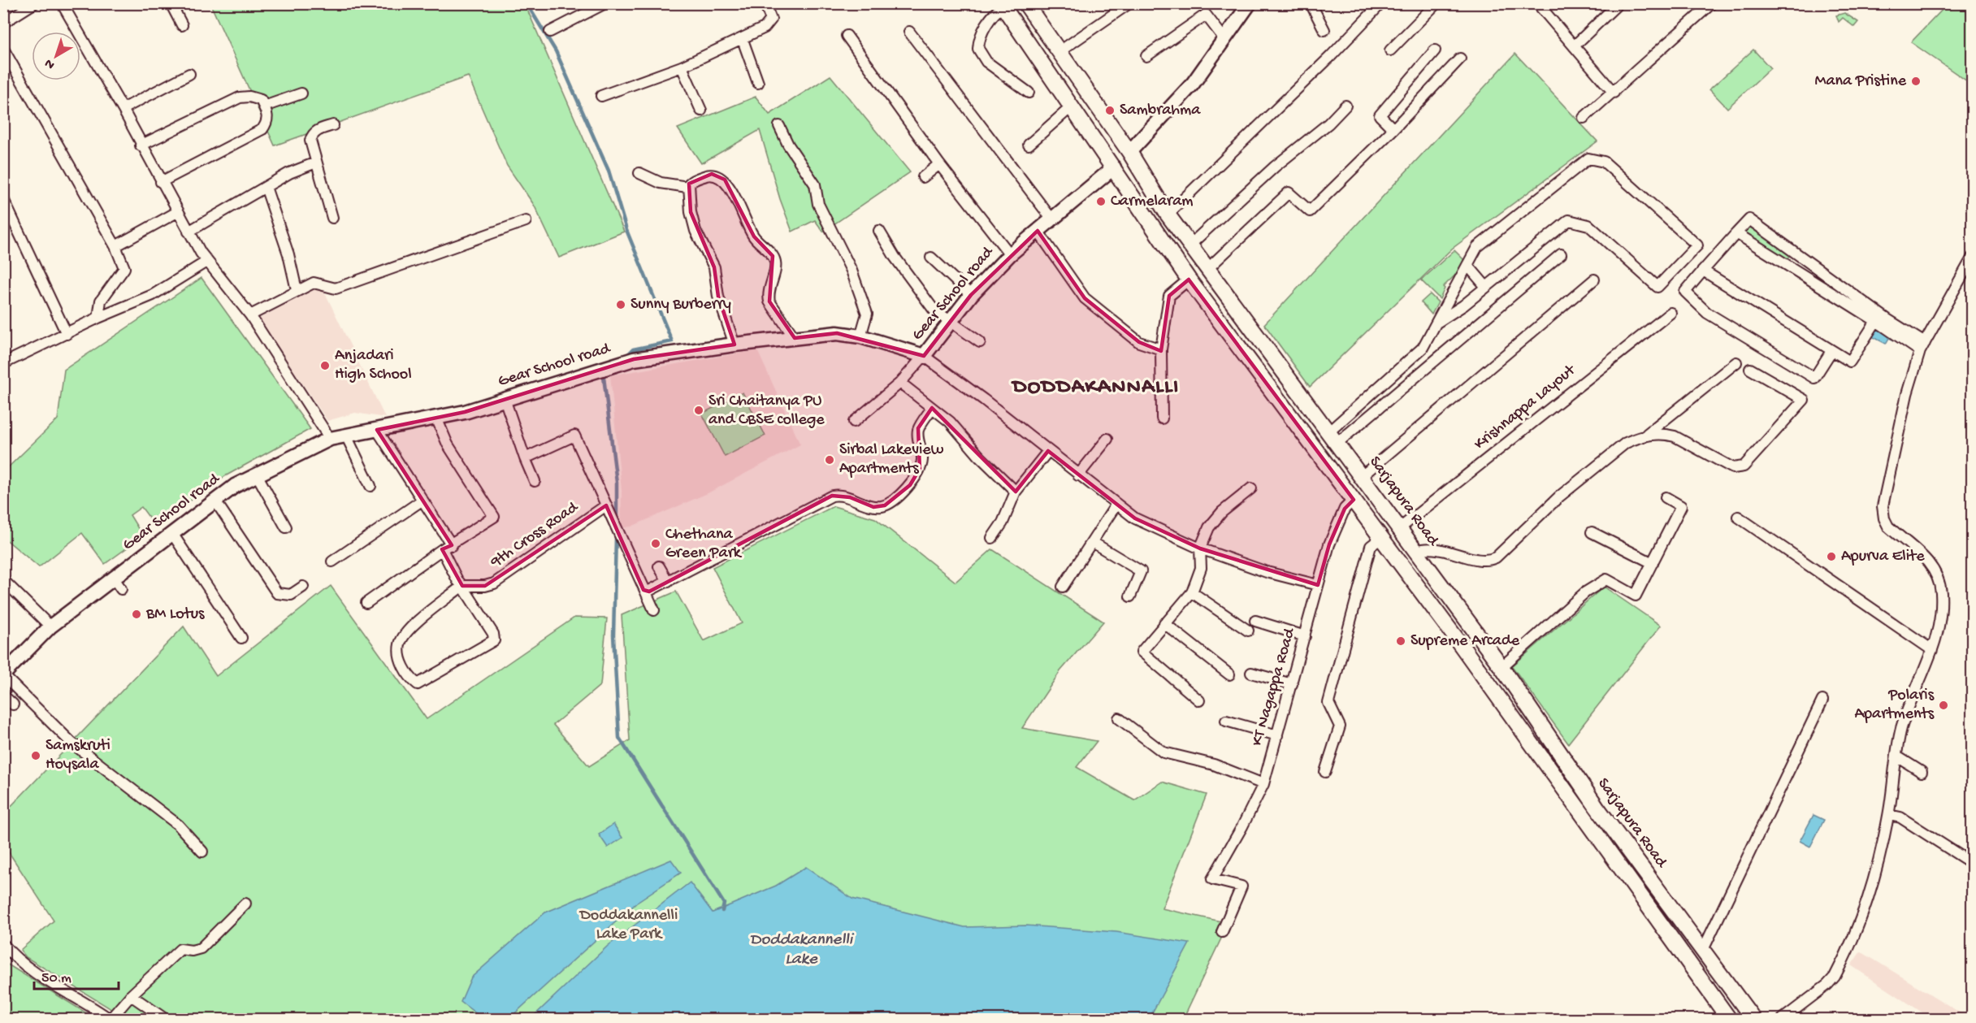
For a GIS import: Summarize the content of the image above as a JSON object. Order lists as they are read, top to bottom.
{
  "streets": {
    "main road": ["Gear School road", "Sarjapura Road"],
    "street": ["Krishnappa Layout", "9th Cross Road", "KT Nagappa Road"]
  },
  "crossings": [
    ["Krishnappa Layout", "Sarjapura Road"]
  ],
  "districts": ["DODDAKANNALLI"],
  "water": ["Doddakannelli Lake"],
  "parks": ["Doddakannelli Lake Park"],
  "places": [
    "Mana Pristine",
    "Sambrahma",
    "Carmelaram",
    "Sunny Burberry",
    "Anjadari High School",
    "Sri Chaitanya PU and CBSE college",
    "Sirbal Lakeview Apartments",
    "Chethana Green Park",
    "Apurva Elite",
    "BM Lotus",
    "Supreme Arcade",
    "Polaris Apartments",
    "Samskruti Hoysala"
  ],
  "scale_bar": "50 m",
  "north": "bottom left"
}
